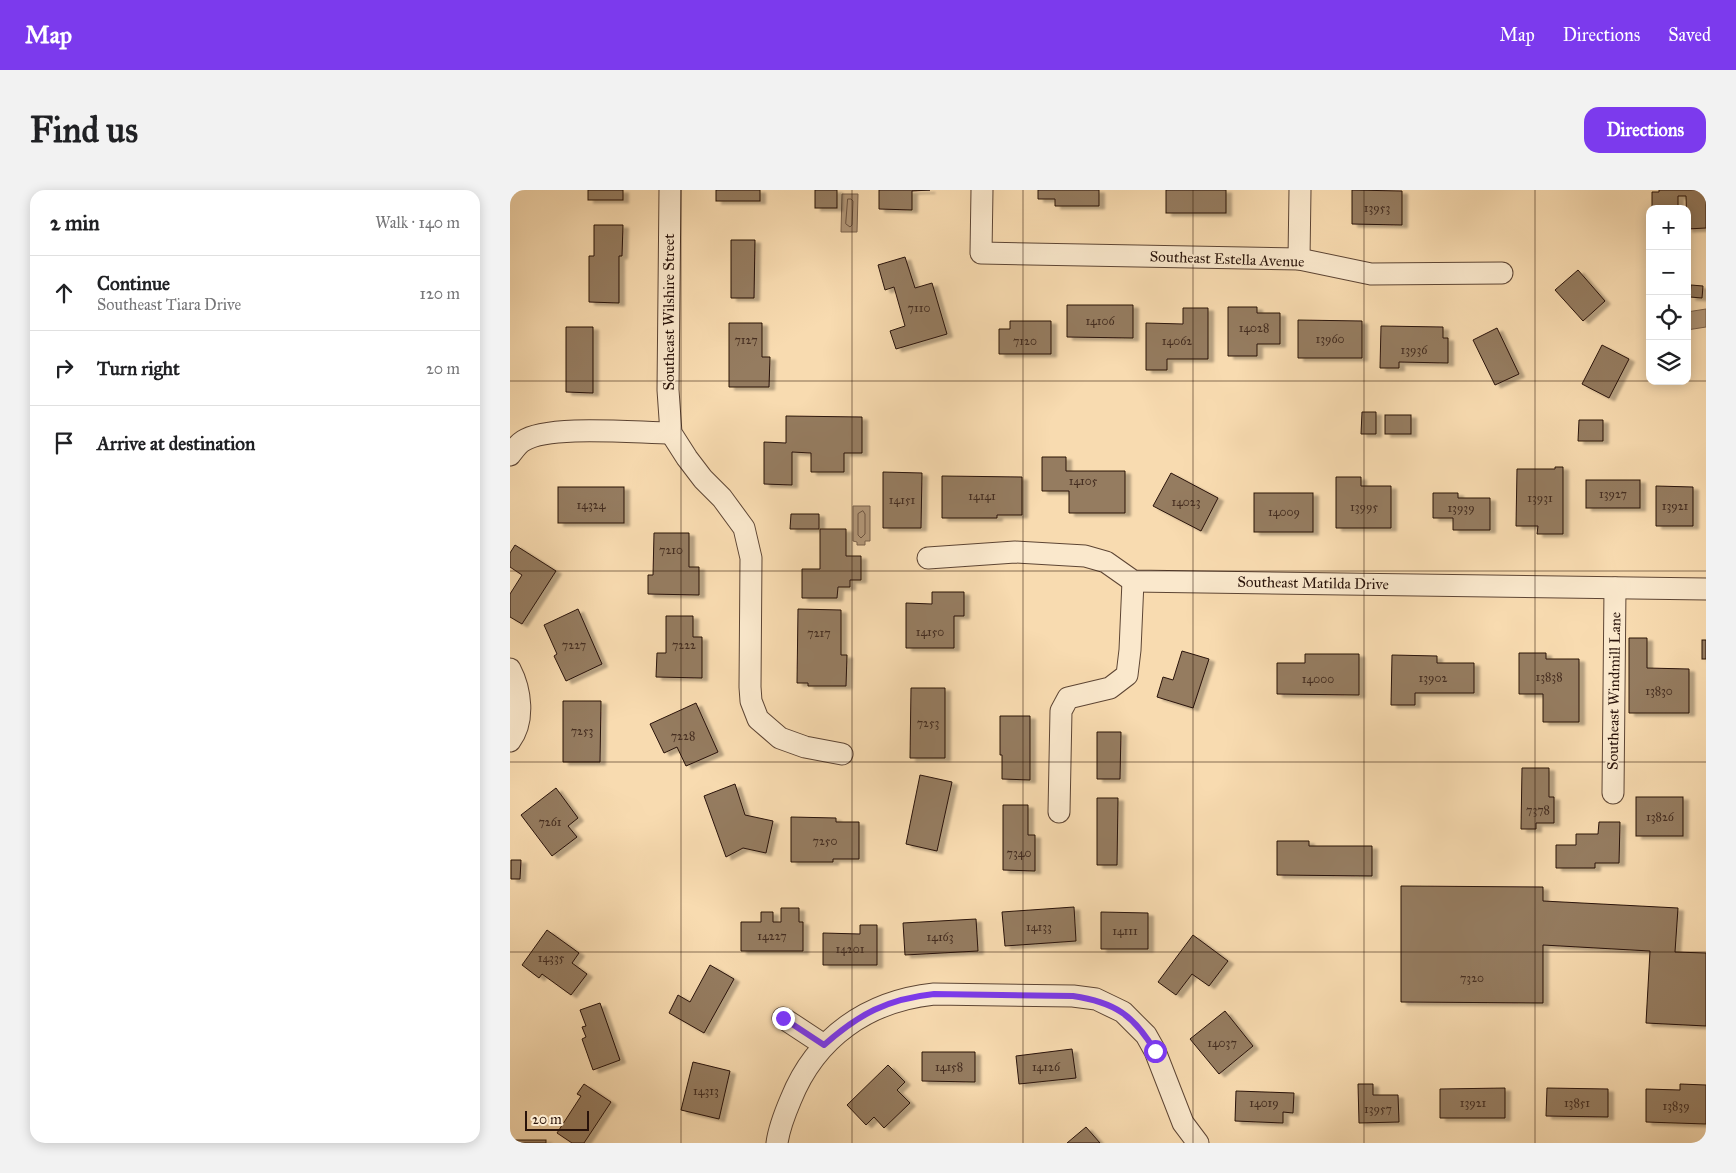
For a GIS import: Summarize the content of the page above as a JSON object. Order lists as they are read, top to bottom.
{
  "streets": {
    "street": [
      "Southeast Estella Avenue",
      "Southeast Wilshire Street",
      "Southeast Matilda Drive",
      "Southeast Windmill Lane"
    ]
  },
  "crossings": [
    ["Southeast Matilda Drive", "Southeast Windmill Lane"]
  ],
  "house_numbers": [
    "13953",
    "7110",
    "14106",
    "14028",
    "13960",
    "7127",
    "7120",
    "14062",
    "13936",
    "14105",
    "13927",
    "14141",
    "13931",
    "14151",
    "14023",
    "14324",
    "13921",
    "13995",
    "13939",
    "14009",
    "7210",
    "14150",
    "7217",
    "7227",
    "7222",
    "13838",
    "13902",
    "14000",
    "13830",
    "7253",
    "7253",
    "7228",
    "7378",
    "13826",
    "7261",
    "7250",
    "7340",
    "14133",
    "14111",
    "14227",
    "14163",
    "14201",
    "14335",
    "7320",
    "14037",
    "14158",
    "14126",
    "14313",
    "14019",
    "13921",
    "13851",
    "13839",
    "13957"
  ],
  "scale_bar": "20 m",
  "page": {
    "header": "Map",
    "nav": ["Map", "Directions", "Saved"],
    "buttons": "Directions",
    "title": "Find us",
    "heading": ["2 min", "Walk · 140 m"],
    "map_buttons": ["+", "−"],
    "list": [
      ["Continue", "Southeast Tiara Drive", "120 m"],
      ["Turn right", "20 m"],
      "Arrive at destination"
    ],
    "scale": "20 m"
  }
}
